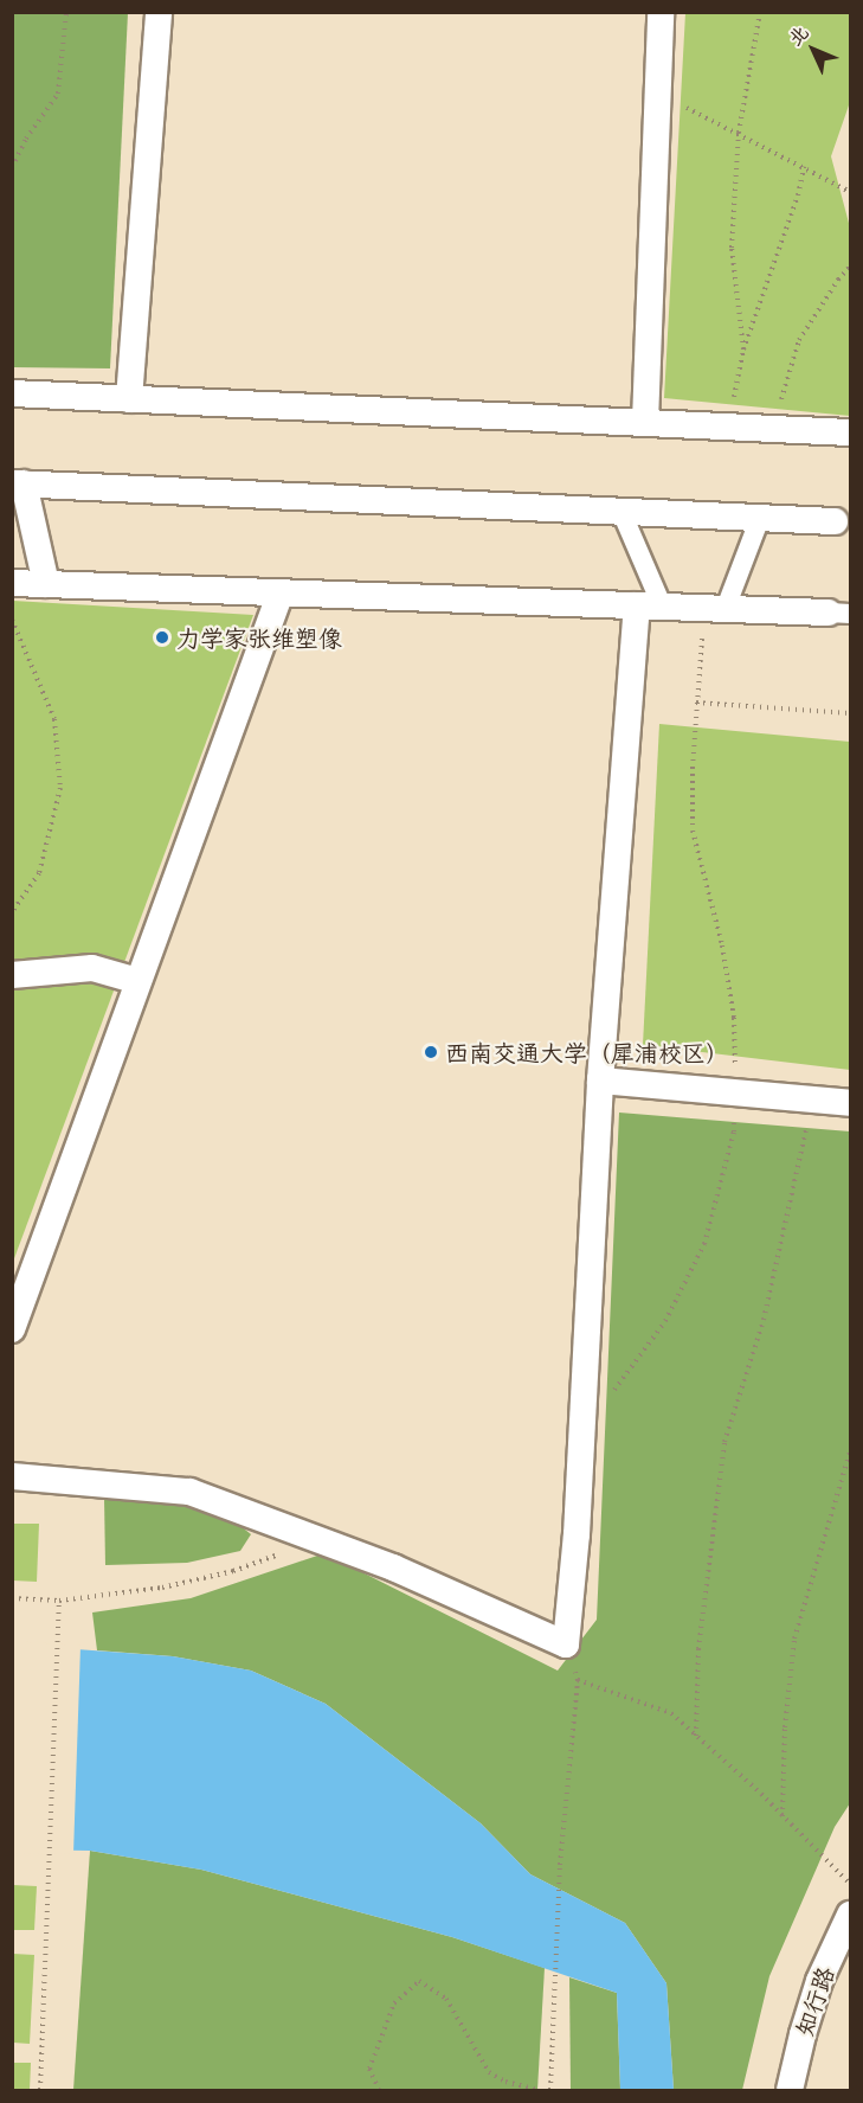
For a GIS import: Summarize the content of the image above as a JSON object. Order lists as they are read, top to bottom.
{
  "streets": {
    "street": ["知行路"]
  },
  "places": ["力学家张维塑像", "西南交通大学（犀浦校区）"],
  "north": "top left"
}
